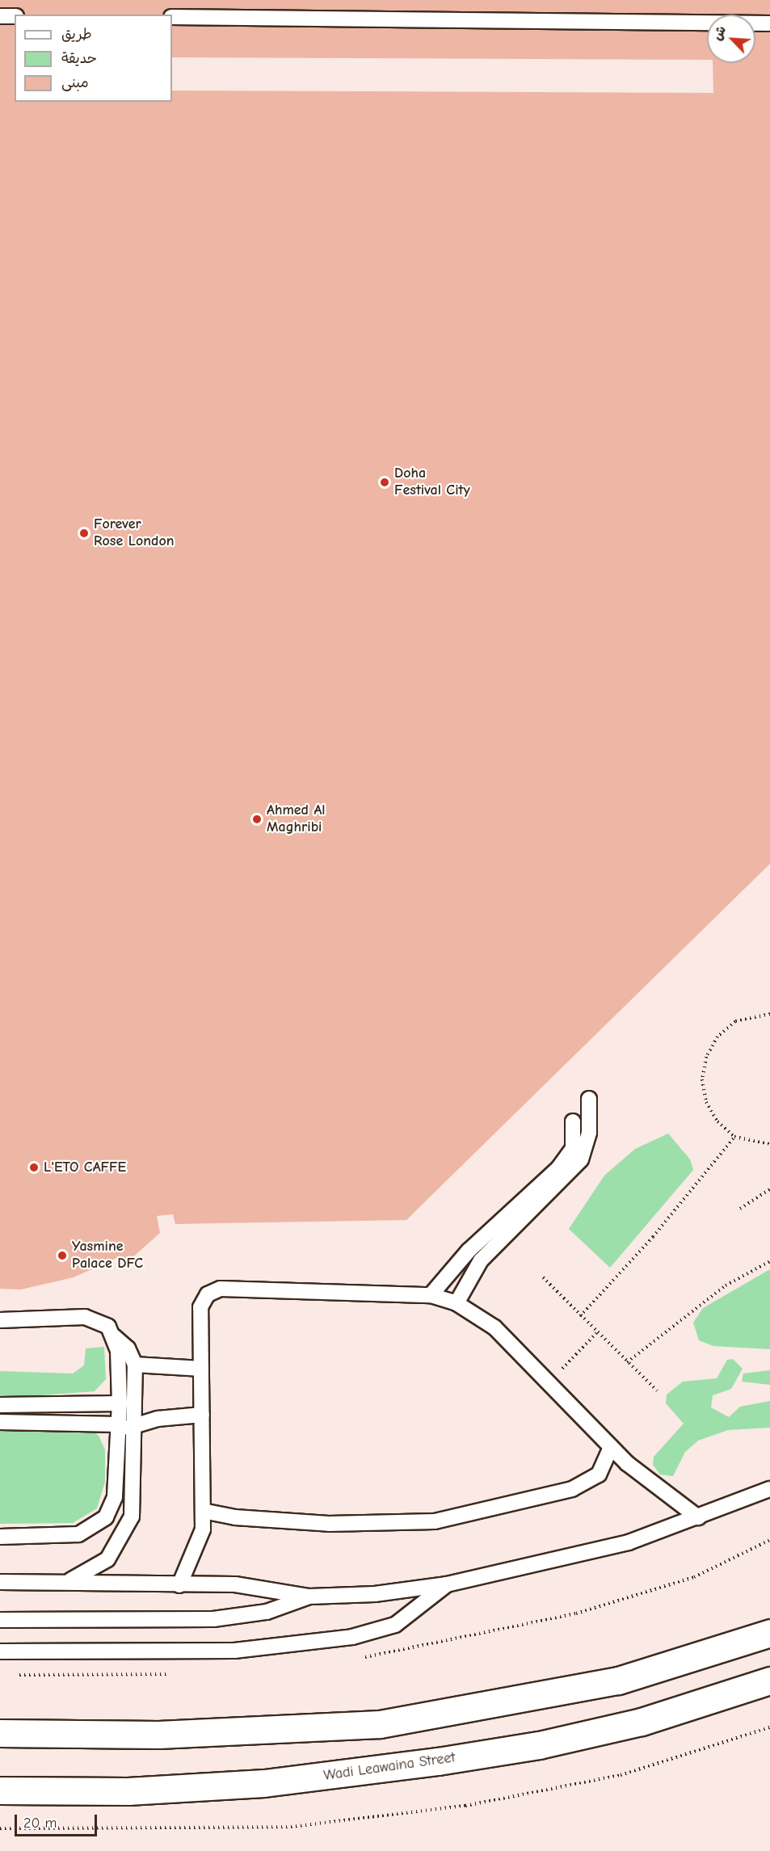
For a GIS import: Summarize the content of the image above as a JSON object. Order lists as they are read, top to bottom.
{
  "streets": {
    "main road": ["Wadi Leawaina Street"]
  },
  "places": [
    "Doha Festival City",
    "Forever Rose London",
    "Ahmed Al Maghribi",
    "L'ETO CAFFE",
    "Yasmine Palace DFC"
  ],
  "legend": ["طريق", "حديقة", "مبنى"],
  "scale_bar": "20 m",
  "north": "top left"
}
